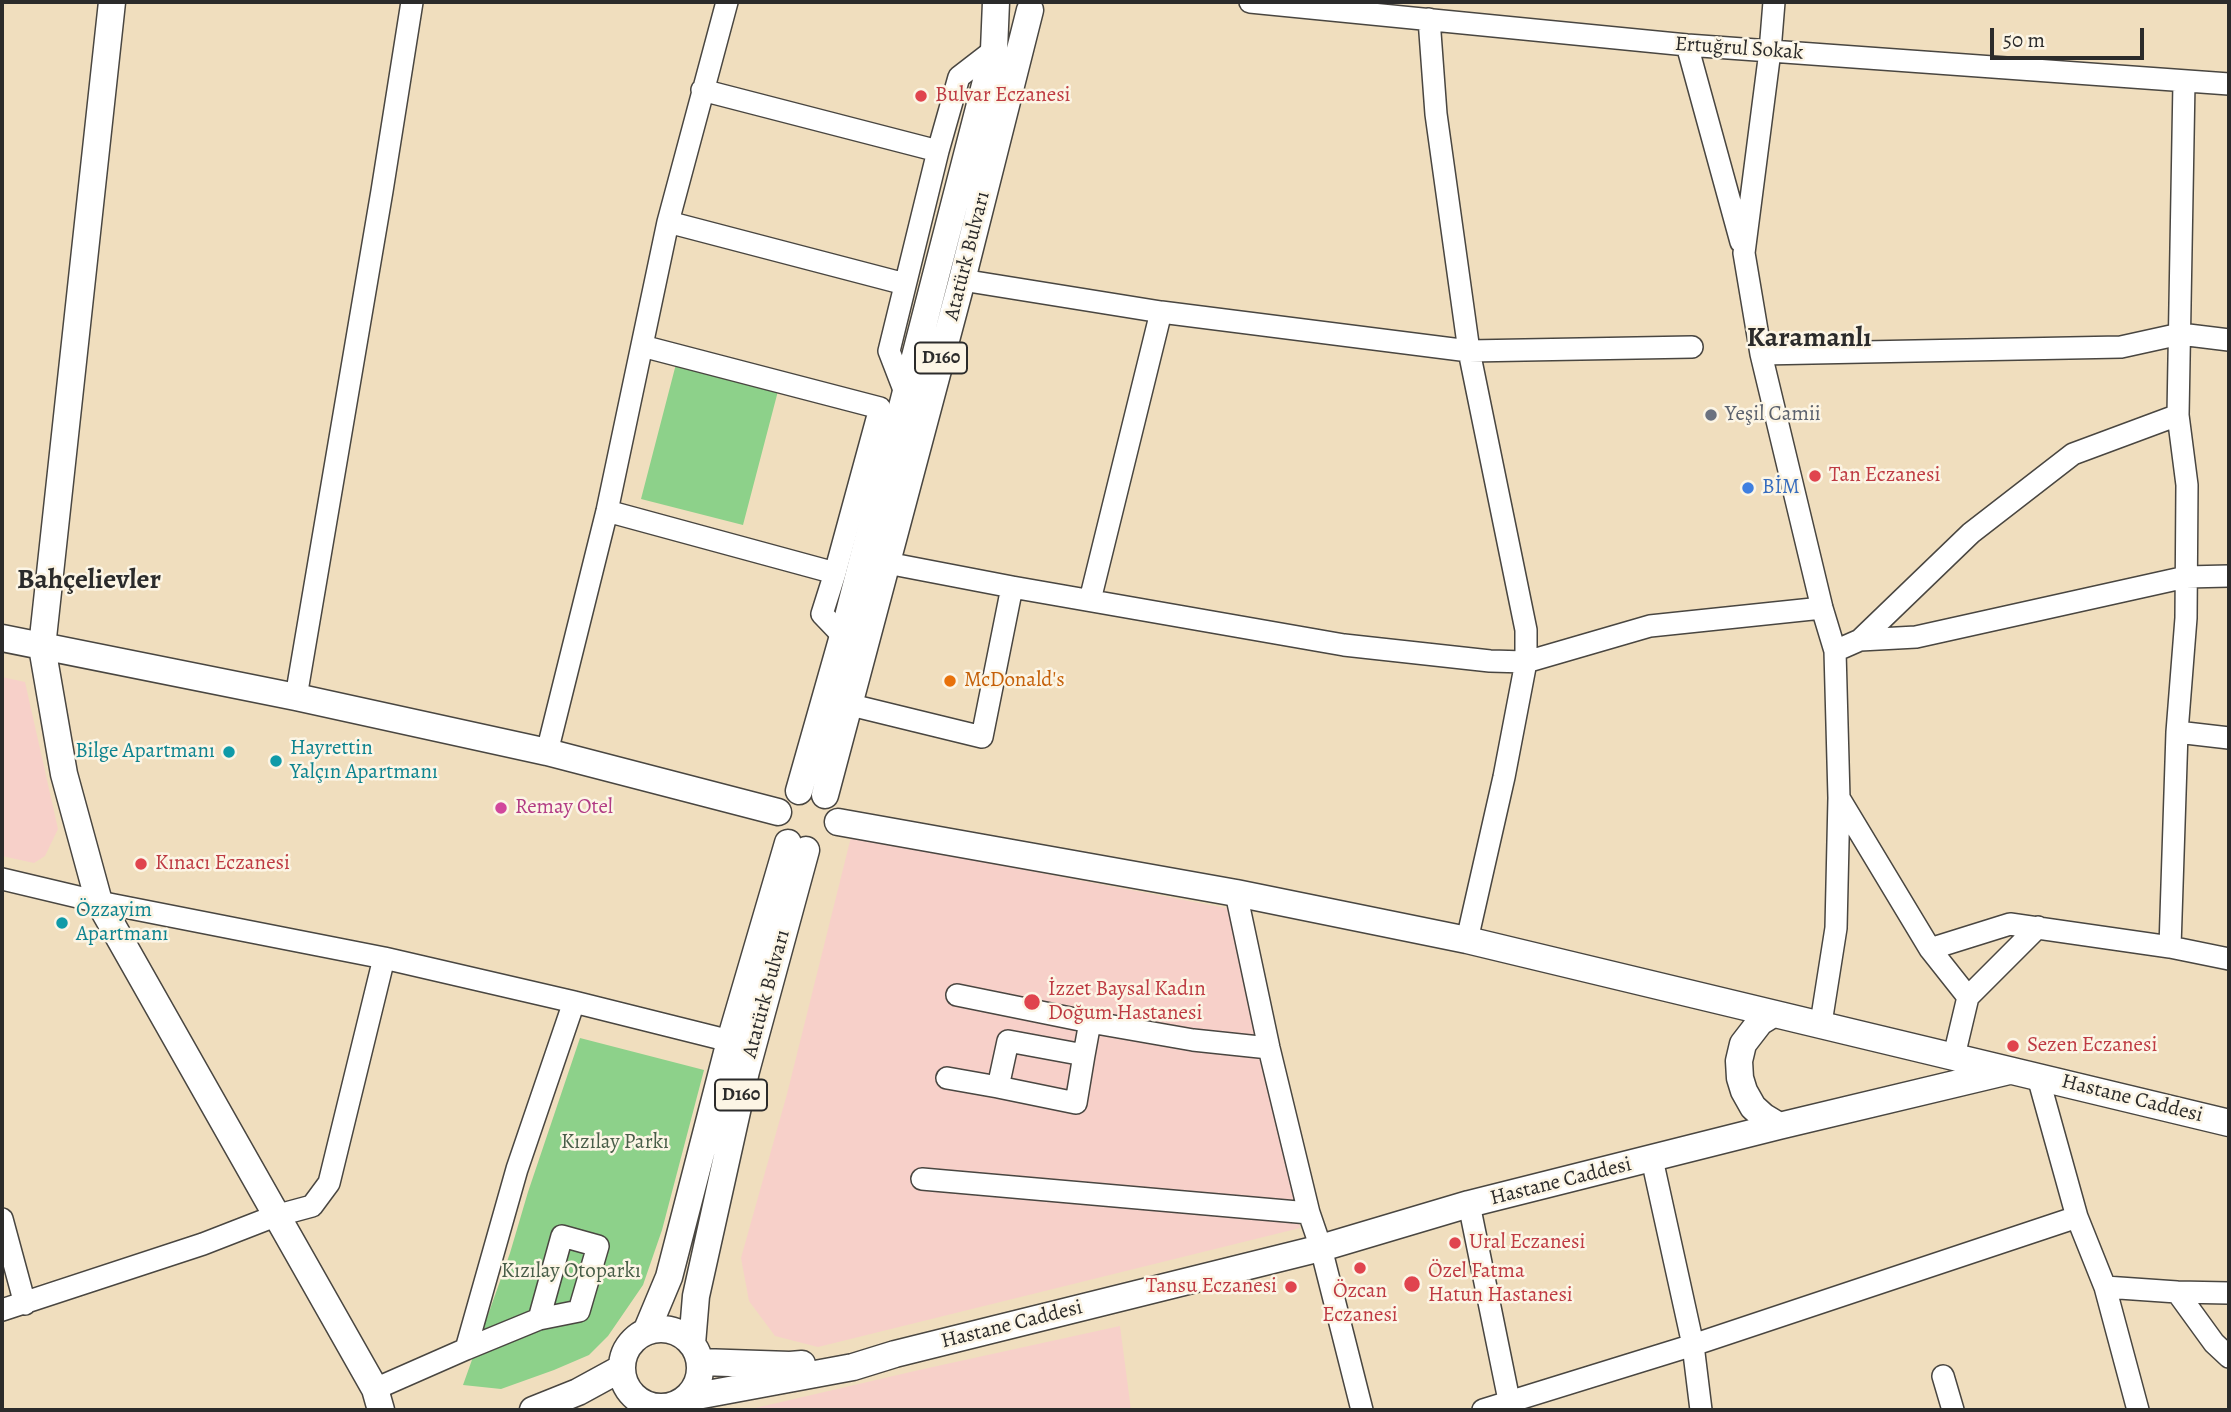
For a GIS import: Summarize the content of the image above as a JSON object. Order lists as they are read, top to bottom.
{
  "streets": {
    "main road": ["Atatürk Bulvarı", "D160", "Hastane Caddesi"],
    "street": ["Ertuğrul Sokak"]
  },
  "crossings": [
    ["Atatürk Bulvarı", "D160"],
    ["Atatürk Bulvarı", "Hastane Caddesi"],
    ["D160", "Hastane Caddesi"]
  ],
  "districts": ["Karamanlı", "Bahçelievler"],
  "parks": ["Kızılay Parkı", "Kızılay Otoparkı"],
  "places": [
    "Bulvar Eczanesi",
    "Yeşil Camii",
    "Tan Eczanesi",
    "BİM",
    "McDonald's",
    "Bilge Apartmanı",
    "Hayrettin Yalçın Apartmanı",
    "Remay Otel",
    "Kınacı Eczanesi",
    "Özzayim Apartmanı",
    "İzzet Baysal Kadın Doğum Hastanesi",
    "Sezen Eczanesi",
    "Ural Eczanesi",
    "Özcan Eczanesi",
    "Özel Fatma Hatun Hastanesi",
    "Tansu Eczanesi"
  ],
  "scale_bar": "50 m"
}
